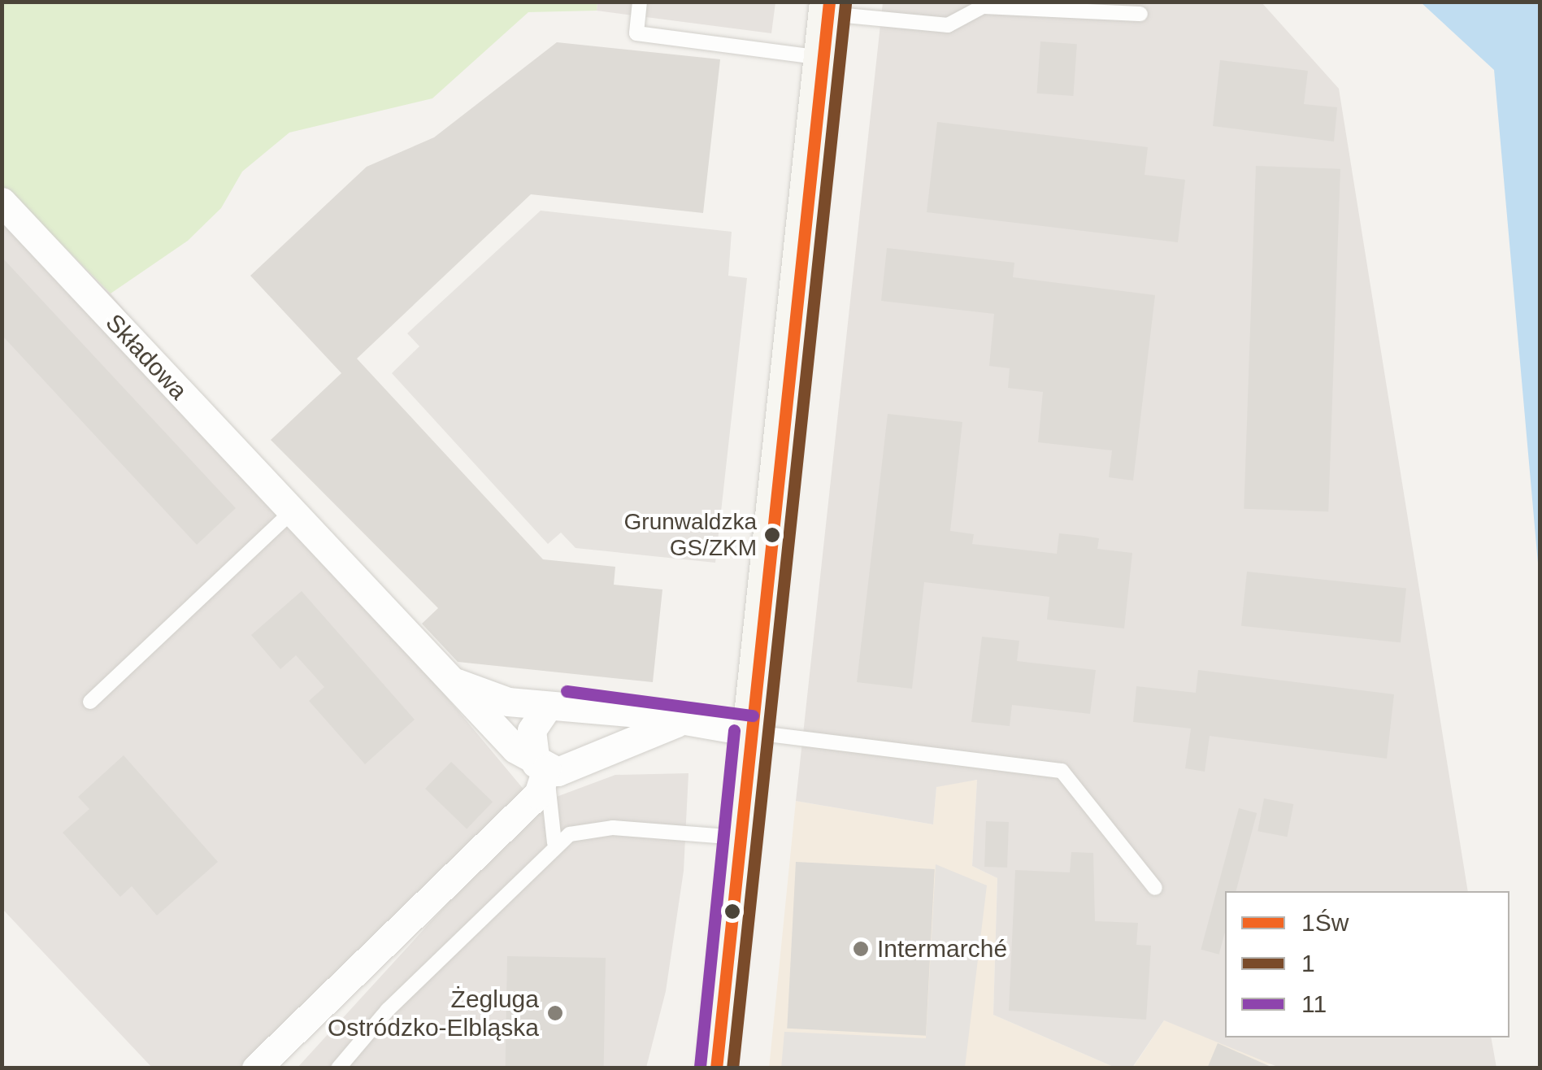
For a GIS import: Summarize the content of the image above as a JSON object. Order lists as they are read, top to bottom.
{
  "streets": {
    "street": ["Składowa"]
  },
  "places": ["Grunwaldzka GS/ZKM", "Intermarché", "Żegluga Ostródzko-Elbląska"],
  "lines": ["transit line 1Św", "transit line 1", "transit line 11"],
  "legend": ["1Św", "1", "11"]
}
